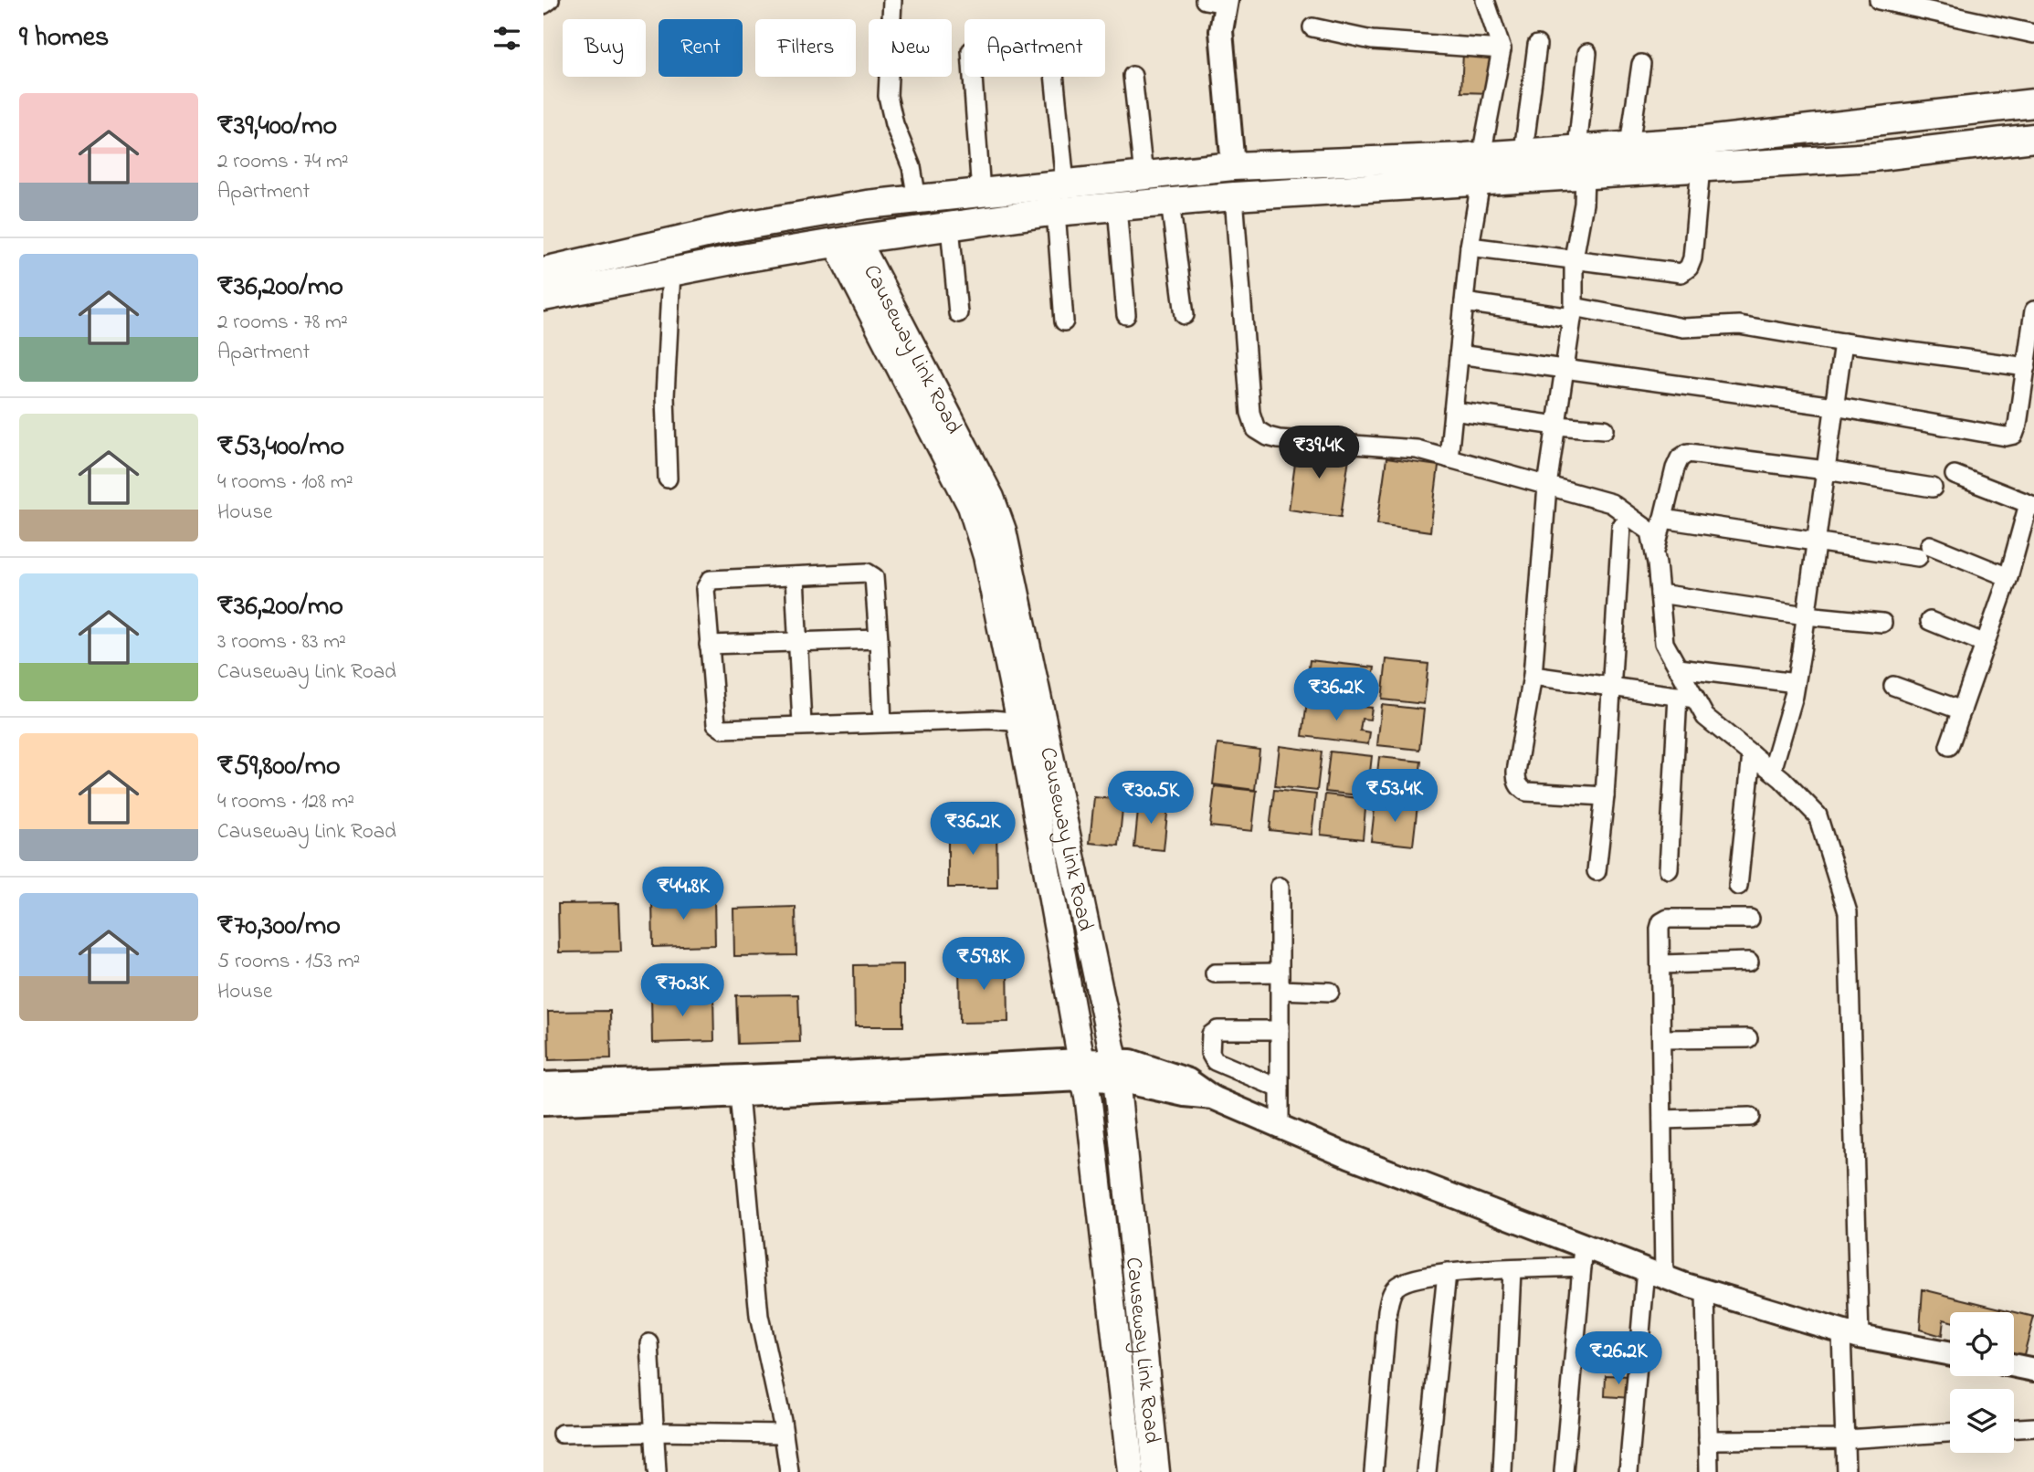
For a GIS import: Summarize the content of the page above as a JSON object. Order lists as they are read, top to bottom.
{
  "streets": {
    "main road": ["Causeway Link Road"]
  },
  "page": {
    "heading": "9 homes",
    "chip": [
      "Buy",
      "Rent",
      "Filters",
      "New",
      "Apartment"
    ],
    "list": [
      {
        "name": "₹39,400/mo",
        "note": "2 rooms · 74 m² · Apartment"
      },
      {
        "name": "₹36,200/mo",
        "note": "2 rooms · 78 m² · Apartment"
      },
      {
        "name": "₹53,400/mo",
        "note": "4 rooms · 108 m² · House"
      },
      {
        "name": "₹36,200/mo",
        "note": "3 rooms · 83 m² · Causeway Link Road"
      },
      {
        "name": "₹59,800/mo",
        "note": "4 rooms · 128 m² · Causeway Link Road"
      },
      {
        "name": "₹70,300/mo",
        "note": "5 rooms · 153 m² · House"
      }
    ],
    "price": [
      "₹39.4K",
      "₹36.2K",
      "₹53.4K",
      "₹30.5K",
      "₹36.2K",
      "₹44.8K",
      "₹59.8K",
      "₹70.3K",
      "₹26.2K"
    ]
  }
}
